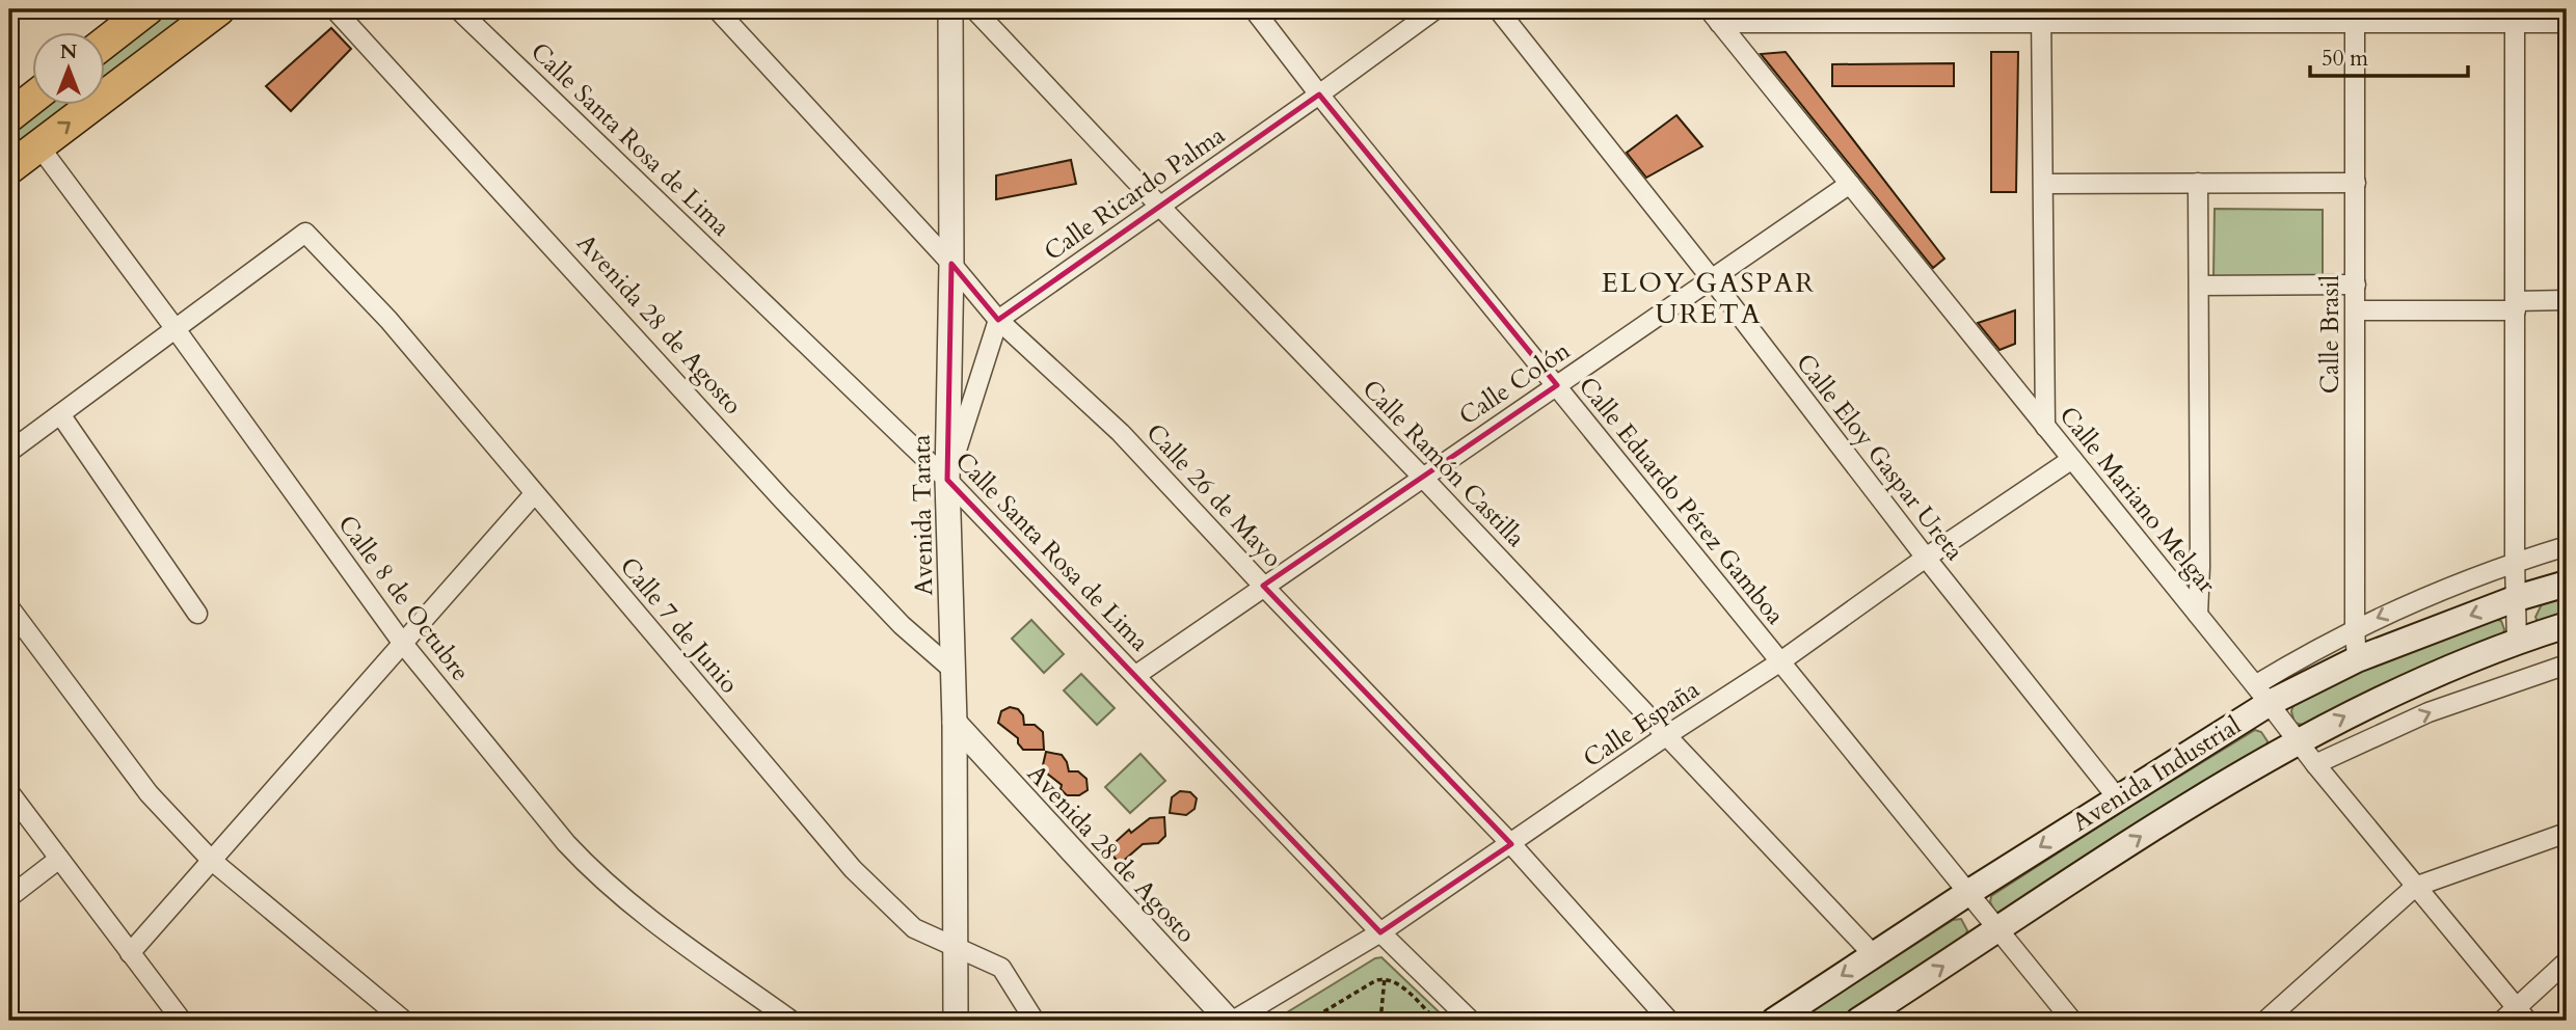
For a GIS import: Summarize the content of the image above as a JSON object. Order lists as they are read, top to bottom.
{
  "streets": {
    "main road": ["Avenida Industrial"],
    "street": [
      "Calle Santa Rosa de Lima",
      "Calle Ricardo Palma",
      "Avenida 28 de Agosto",
      "Calle Brasil",
      "Calle Colón",
      "Calle Eloy Gaspar Ureta",
      "Calle Ramón Castilla",
      "Calle 26 de Mayo",
      "Calle Mariano Melgar",
      "Calle Eduardo Pérez Gamboa",
      "Avenida Tarata",
      "Calle 8 de Octubre",
      "Calle 7 de Junio",
      "Calle España"
    ]
  },
  "crossings": [
    ["Calle Santa Rosa de Lima", "Calle Colón"],
    ["Calle Santa Rosa de Lima", "Avenida Tarata"],
    ["Calle Santa Rosa de Lima", "Calle España"],
    ["Calle Ricardo Palma", "Calle Ramón Castilla"],
    ["Calle Ricardo Palma", "Calle 26 de Mayo"],
    ["Calle Ricardo Palma", "Calle Eduardo Pérez Gamboa"],
    ["Avenida 28 de Agosto", "Avenida Tarata"],
    ["Avenida 28 de Agosto", "Calle España"],
    ["Calle Brasil", "Avenida Industrial"],
    ["Calle Colón", "Calle Eloy Gaspar Ureta"],
    ["Calle Colón", "Calle Ramón Castilla"],
    ["Calle Colón", "Calle 26 de Mayo"],
    ["Calle Colón", "Calle Mariano Melgar"],
    ["Calle Colón", "Calle Eduardo Pérez Gamboa"],
    ["Calle Eloy Gaspar Ureta", "Calle España"],
    ["Calle Eloy Gaspar Ureta", "Avenida Industrial"],
    ["Calle Ramón Castilla", "Calle España"],
    ["Calle Ramón Castilla", "Avenida Industrial"],
    ["Calle 26 de Mayo", "Avenida Tarata"],
    ["Calle 26 de Mayo", "Calle España"],
    ["Calle Mariano Melgar", "Calle España"],
    ["Calle Mariano Melgar", "Avenida Industrial"],
    ["Calle Eduardo Pérez Gamboa", "Calle España"],
    ["Calle Eduardo Pérez Gamboa", "Avenida Industrial"],
    ["Avenida Tarata", "Calle 7 de Junio"],
    ["Calle 8 de Octubre", "Calle 7 de Junio"]
  ],
  "districts": ["ELOY GASPAR URETA"],
  "scale_bar": "50 m",
  "north": "top"
}
